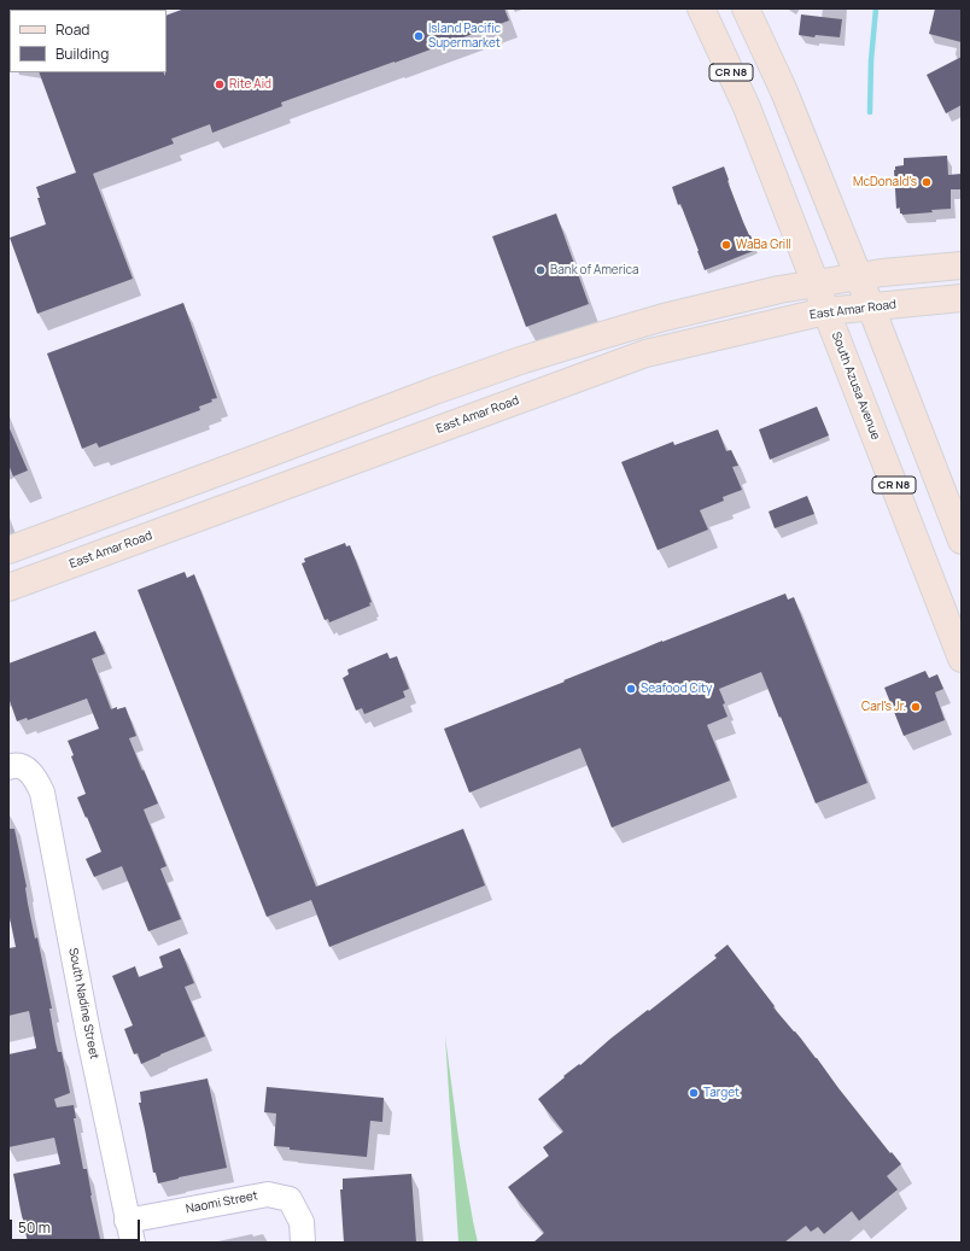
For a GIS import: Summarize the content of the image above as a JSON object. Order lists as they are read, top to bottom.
{
  "streets": {
    "main road": ["CR N8", "East Amar Road", "South Azusa Avenue"],
    "street": ["South Nadine Street", "Naomi Street"]
  },
  "crossings": [
    ["CR N8", "East Amar Road"],
    ["East Amar Road", "South Azusa Avenue"],
    ["South Nadine Street", "Naomi Street"]
  ],
  "places": [
    "Island Pacific Supermarket",
    "Rite Aid",
    "McDonald's",
    "WaBa Grill",
    "Bank of America",
    "Seafood City",
    "Carl's Jr.",
    "Target"
  ],
  "legend": ["Road", "Building"],
  "scale_bar": "50 m"
}
